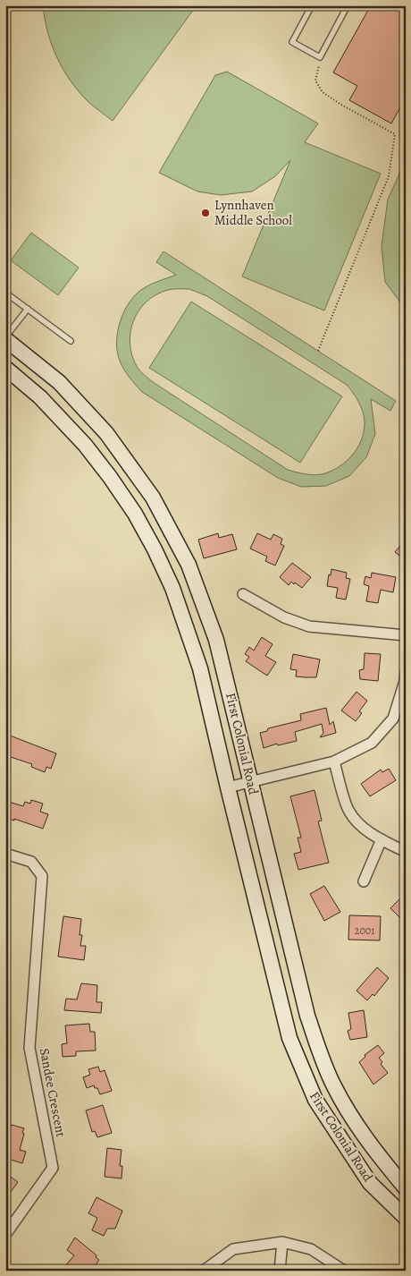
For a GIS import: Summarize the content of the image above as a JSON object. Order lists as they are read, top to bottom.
{
  "streets": {
    "main road": ["First Colonial Road"],
    "street": ["Sandee Crescent"]
  },
  "places": ["Lynnhaven Middle School"],
  "house_numbers": ["2001"]
}
